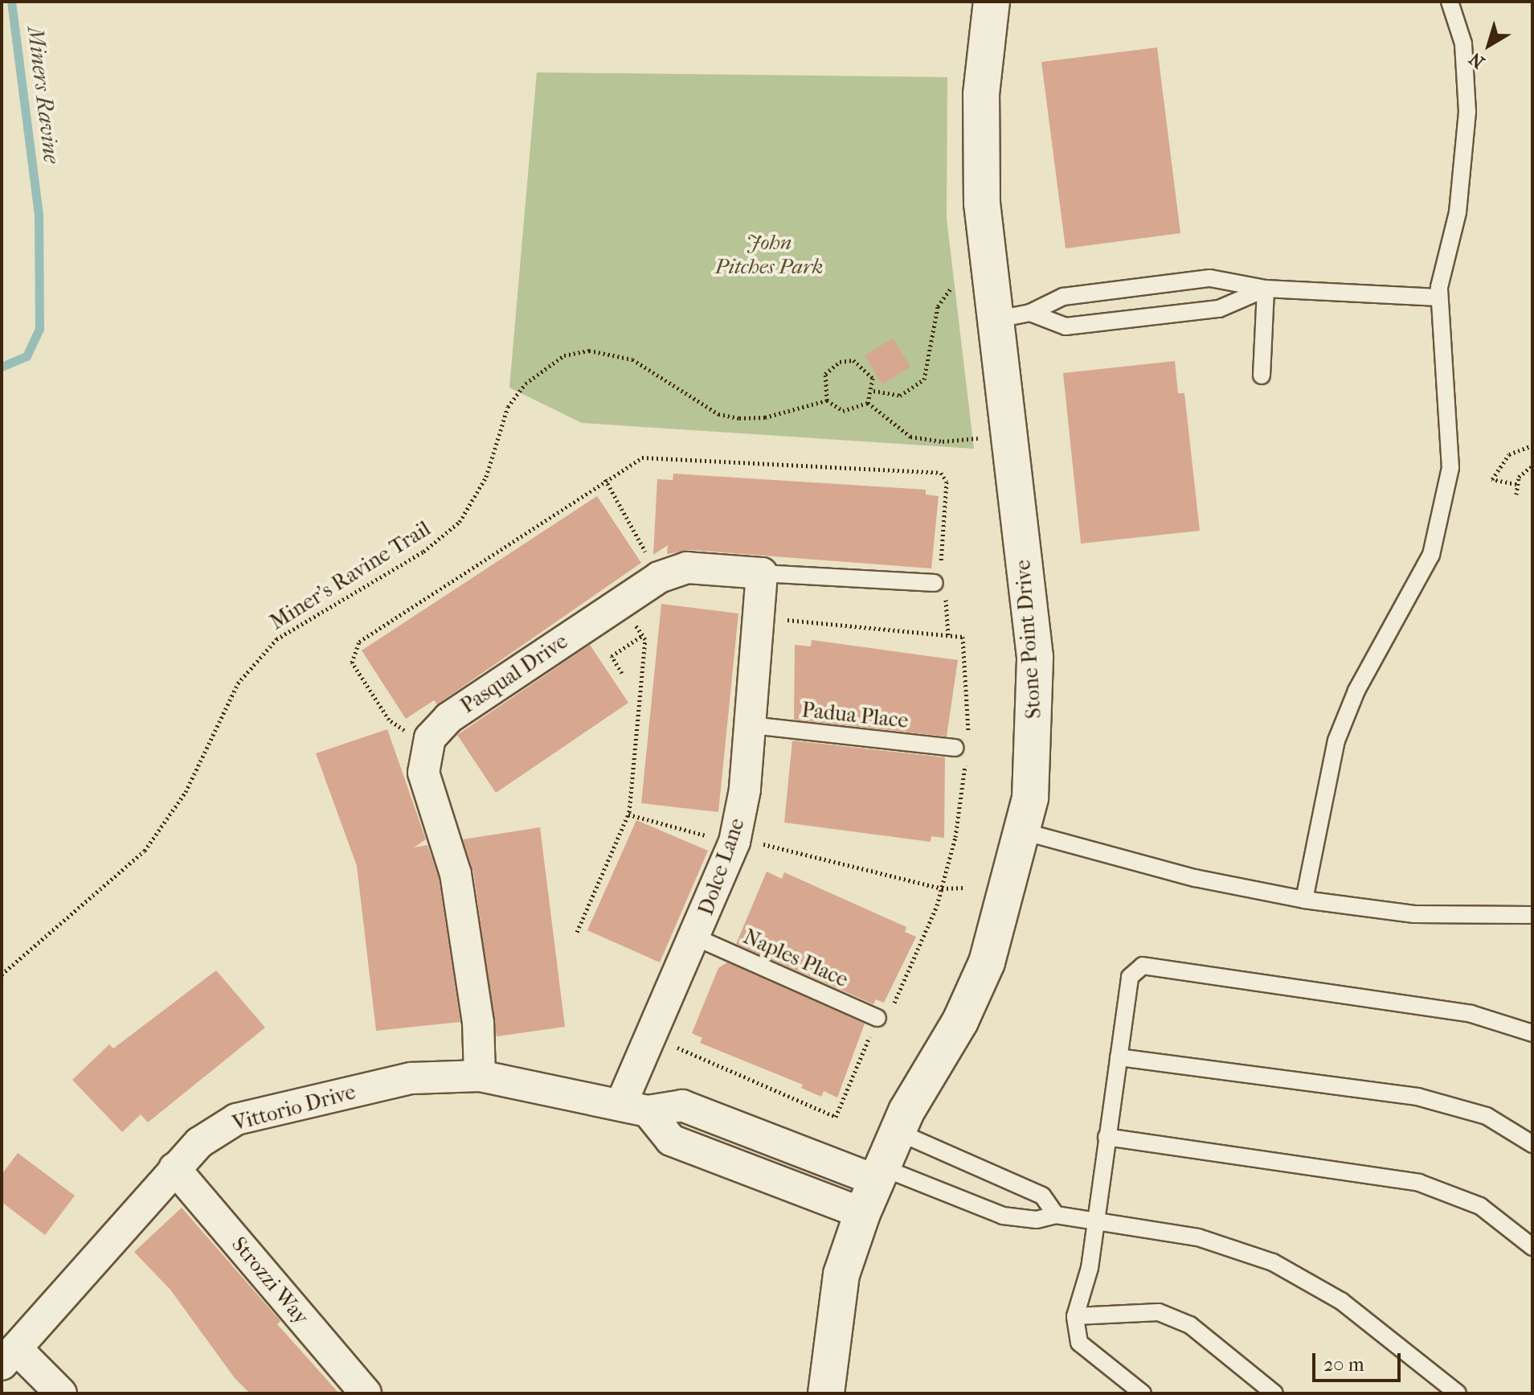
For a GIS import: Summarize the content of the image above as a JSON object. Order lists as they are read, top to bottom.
{
  "streets": {
    "street": [
      "Stone Point Drive",
      "Pasqual Drive",
      "Dolce Lane",
      "Vittorio Drive",
      "Strozzi Way"
    ],
    "lane": ["Padua Place", "Naples Place"],
    "path": ["Miner's Ravine Trail"]
  },
  "crossings": [
    ["Stone Point Drive", "Vittorio Drive"],
    ["Pasqual Drive", "Dolce Lane"],
    ["Pasqual Drive", "Vittorio Drive"],
    ["Padua Place", "Dolce Lane"],
    ["Dolce Lane", "Naples Place"],
    ["Dolce Lane", "Vittorio Drive"],
    ["Vittorio Drive", "Strozzi Way"]
  ],
  "water": ["Miners Ravine"],
  "parks": ["John Pitches Park"],
  "scale_bar": "20 m",
  "north": "bottom left"
}
